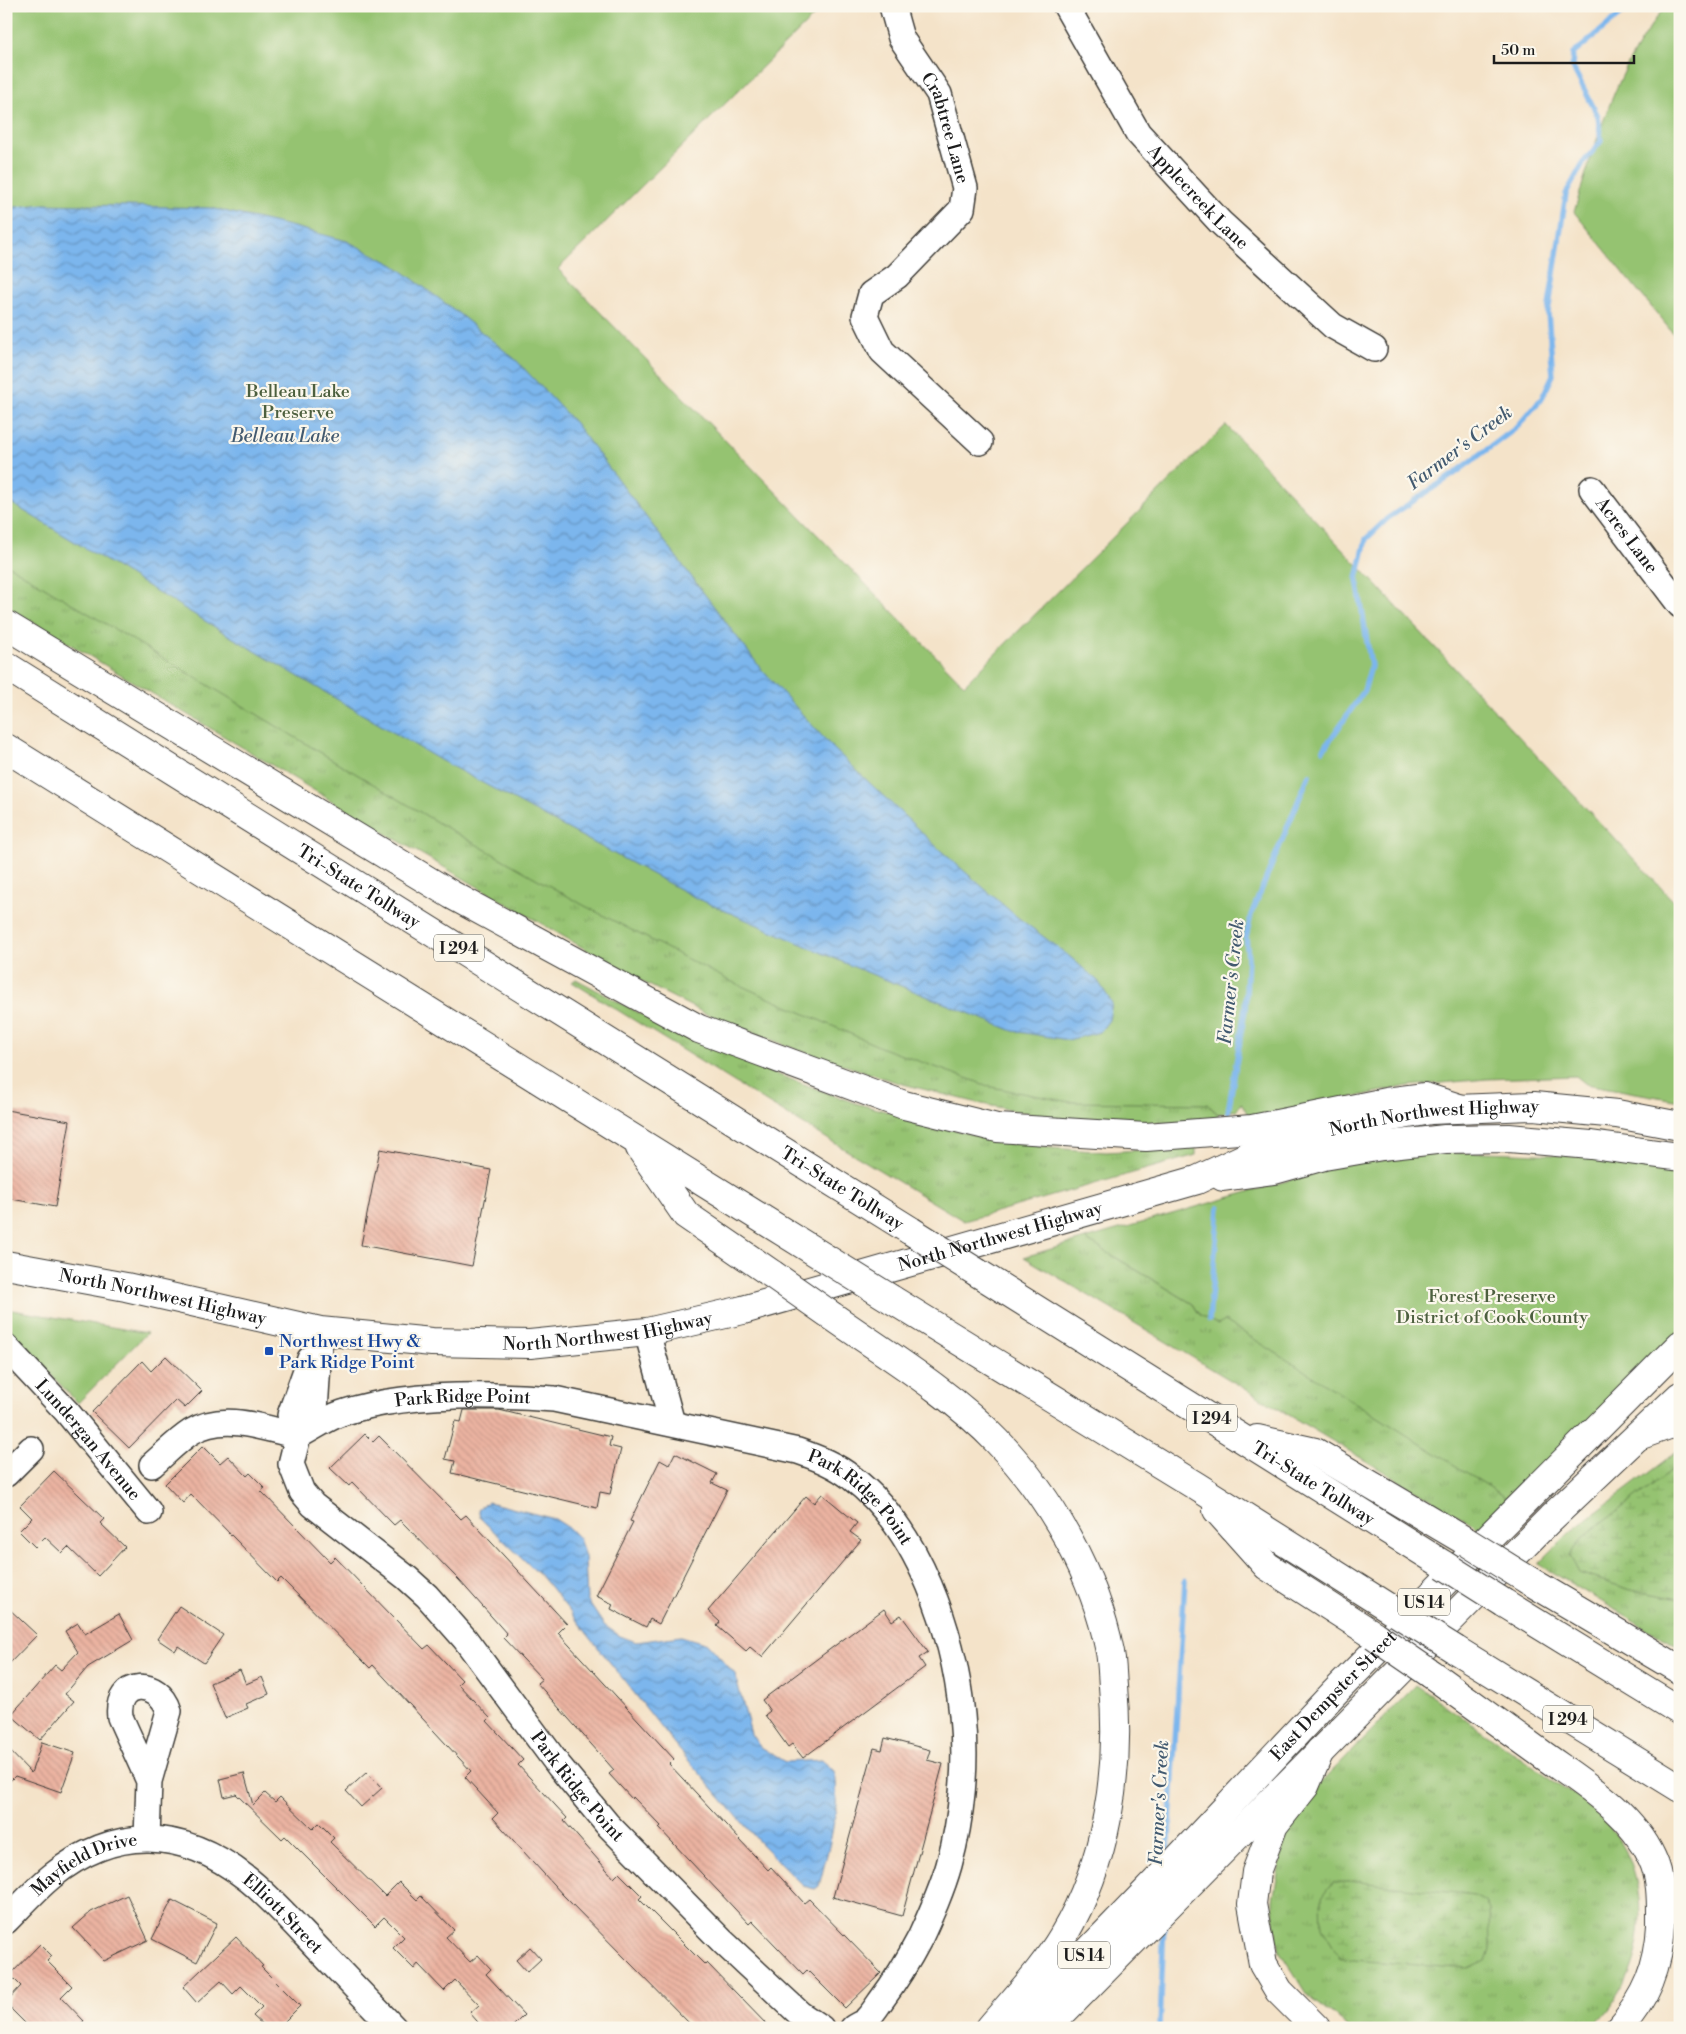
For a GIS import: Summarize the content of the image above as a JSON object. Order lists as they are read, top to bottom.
{
  "streets": {
    "main road": [
      "Tri-State Tollway",
      "I 294",
      "North Northwest Highway",
      "US 14",
      "East Dempster Street"
    ],
    "street": [
      "Crabtree Lane",
      "Applecreek Lane",
      "Acres Lane",
      "Park Ridge Point",
      "Lundergan Avenue",
      "Mayfield Drive",
      "Elliott Street"
    ]
  },
  "crossings": [
    ["North Northwest Highway", "Park Ridge Point"],
    ["Park Ridge Point", "Lundergan Avenue"],
    ["US 14", "East Dempster Street"],
    ["Mayfield Drive", "Elliott Street"]
  ],
  "water": ["Belleau Lake", "Farmer's Creek"],
  "parks": ["Belleau Lake Preserve", "Forest Preserve District of Cook County"],
  "places": {
    "transit": ["Northwest Hwy & Park Ridge Point"]
  },
  "scale_bar": "50 m"
}
